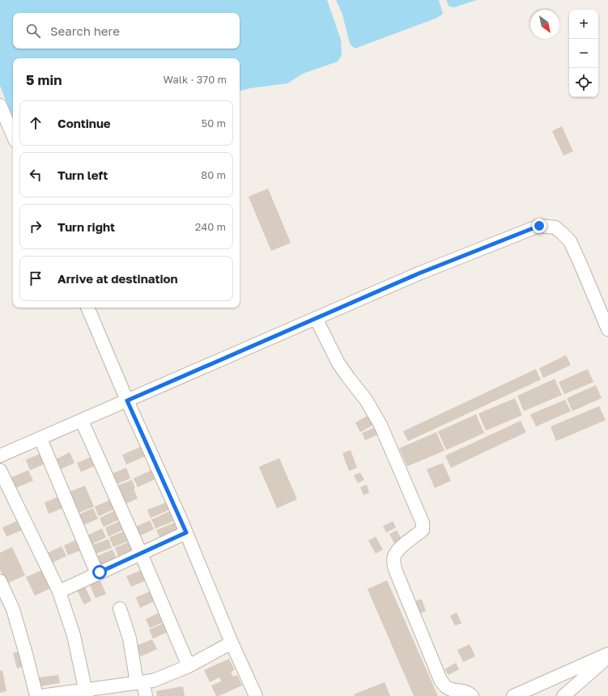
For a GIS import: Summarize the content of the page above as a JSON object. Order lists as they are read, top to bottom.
{
  "north": "bottom right",
  "page": {
    "map_buttons": ["+", "−"],
    "search": "Search here",
    "heading": ["5 min", "Walk · 370 m"],
    "list": [
      ["Continue", "50 m"],
      ["Turn left", "80 m"],
      ["Turn right", "240 m"],
      "Arrive at destination"
    ]
  }
}
